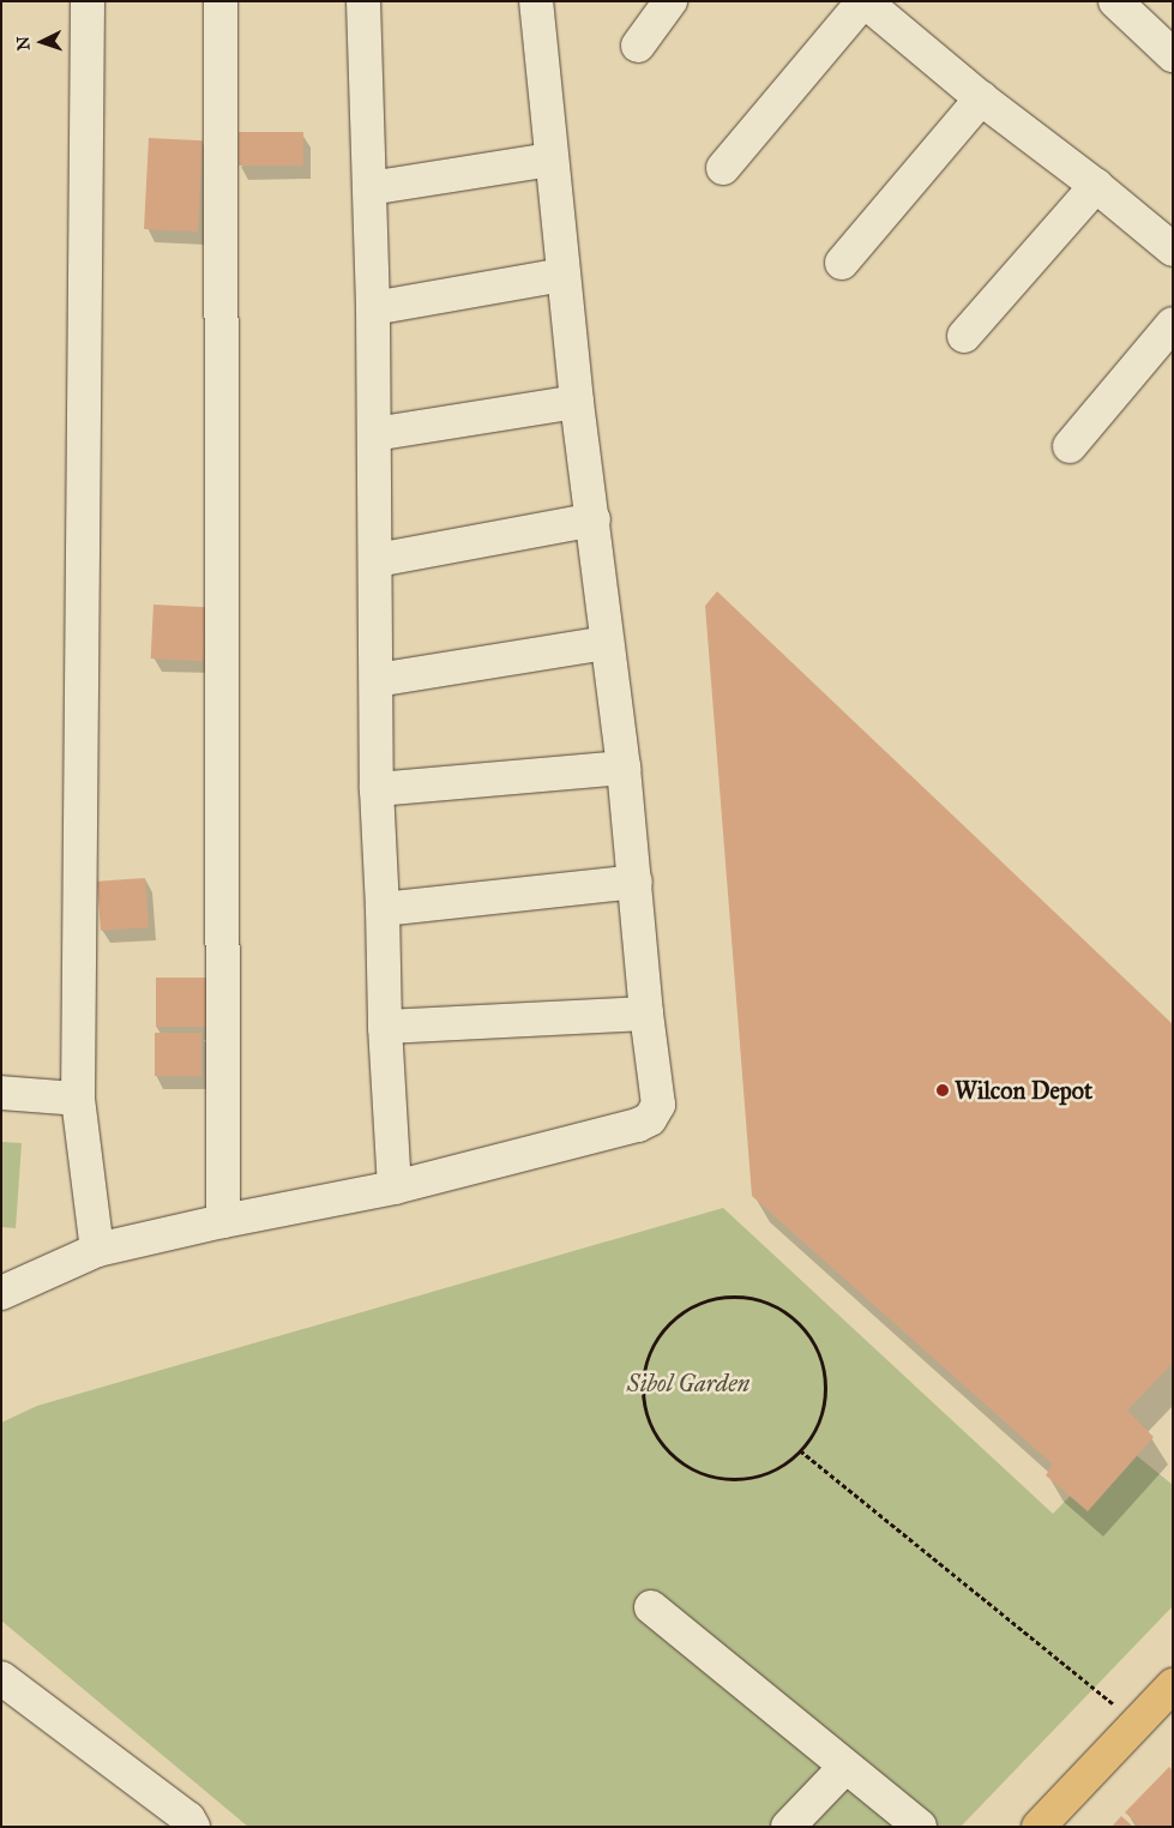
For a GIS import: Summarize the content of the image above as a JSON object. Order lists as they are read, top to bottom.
{
  "parks": ["Sibol Garden"],
  "places": ["Wilcon Depot"],
  "north": "left"
}
